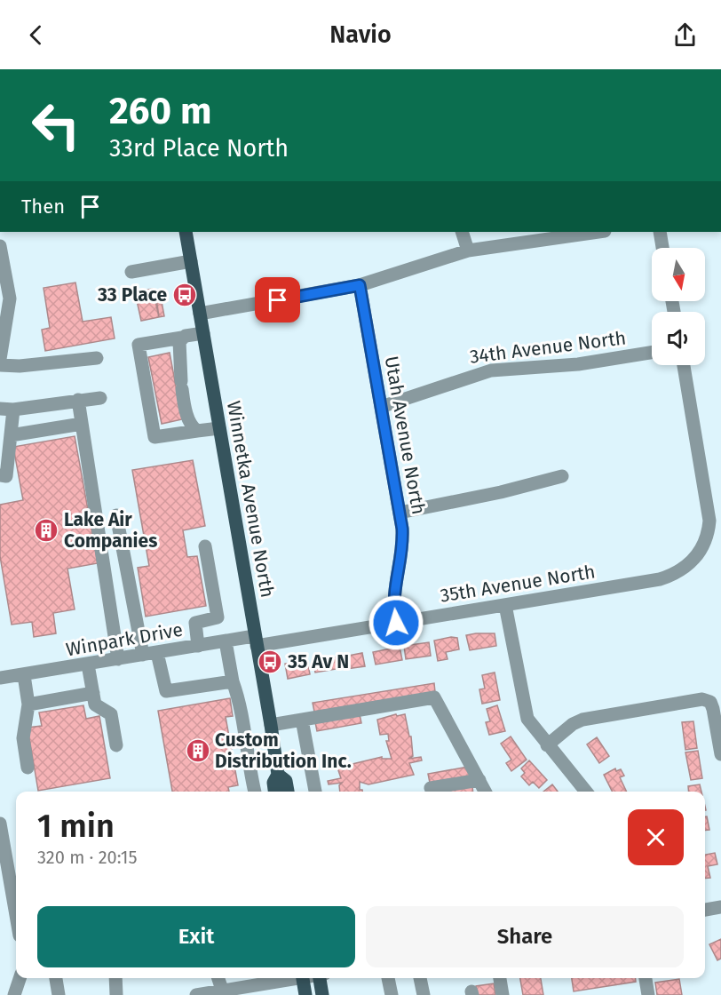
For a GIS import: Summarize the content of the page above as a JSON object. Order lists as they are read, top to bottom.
{
  "streets": {
    "main road": ["Winnetka Avenue North"],
    "street": [
      "34th Avenue North",
      "Utah Avenue North",
      "35th Avenue North",
      "Winpark Drive"
    ]
  },
  "crossings": [
    ["34th Avenue North", "Utah Avenue North"],
    ["Utah Avenue North", "35th Avenue North"],
    ["Winnetka Avenue North", "35th Avenue North"],
    ["Winnetka Avenue North", "Winpark Drive"],
    ["35th Avenue North", "Winpark Drive"]
  ],
  "places": {
    "bus stop": ["33 Place", "35 Av N"],
    "building": ["Lake Air Companies", "Custom Distribution Inc."]
  },
  "north": "bottom",
  "page": {
    "header": "Navio",
    "turn": ["260 m", "33rd Place North"],
    "then": "Then",
    "heading": ["1 min", "320 m · 20:15"],
    "buttons": ["Exit", "Share"]
  }
}
